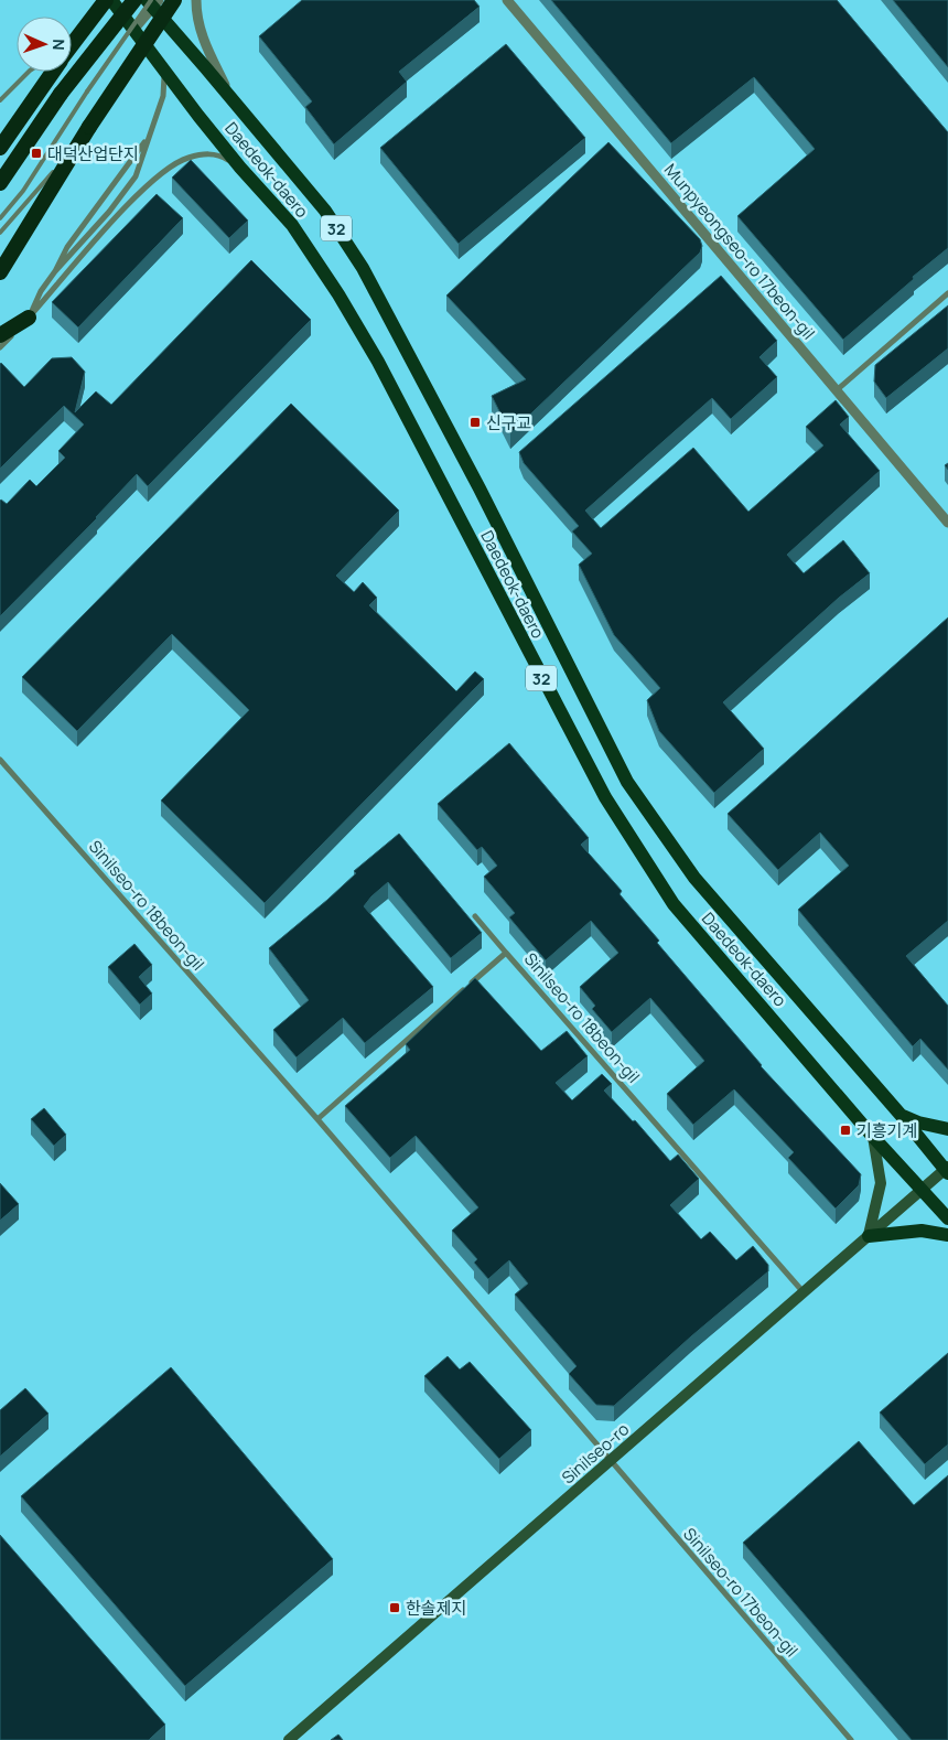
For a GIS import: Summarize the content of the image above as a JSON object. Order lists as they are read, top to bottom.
{
  "streets": {
    "main road": ["Daedeok-daero", "32", "Sinilseo-ro"],
    "street": ["Munpyeongseo-ro 17beon-gil", "Sinilseo-ro 18beon-gil", "Sinilseo-ro 17beon-gil"]
  },
  "crossings": [
    ["Daedeok-daero", "Sinilseo-ro"],
    ["Sinilseo-ro 18beon-gil", "Sinilseo-ro"],
    ["Sinilseo-ro 18beon-gil", "Sinilseo-ro 17beon-gil"],
    ["Sinilseo-ro", "Sinilseo-ro 17beon-gil"]
  ],
  "places": {
    "transit": [
      "대덕산업단지",
      "신구교",
      "기흥기계",
      "한솔제지"
    ]
  },
  "north": "right"
}
